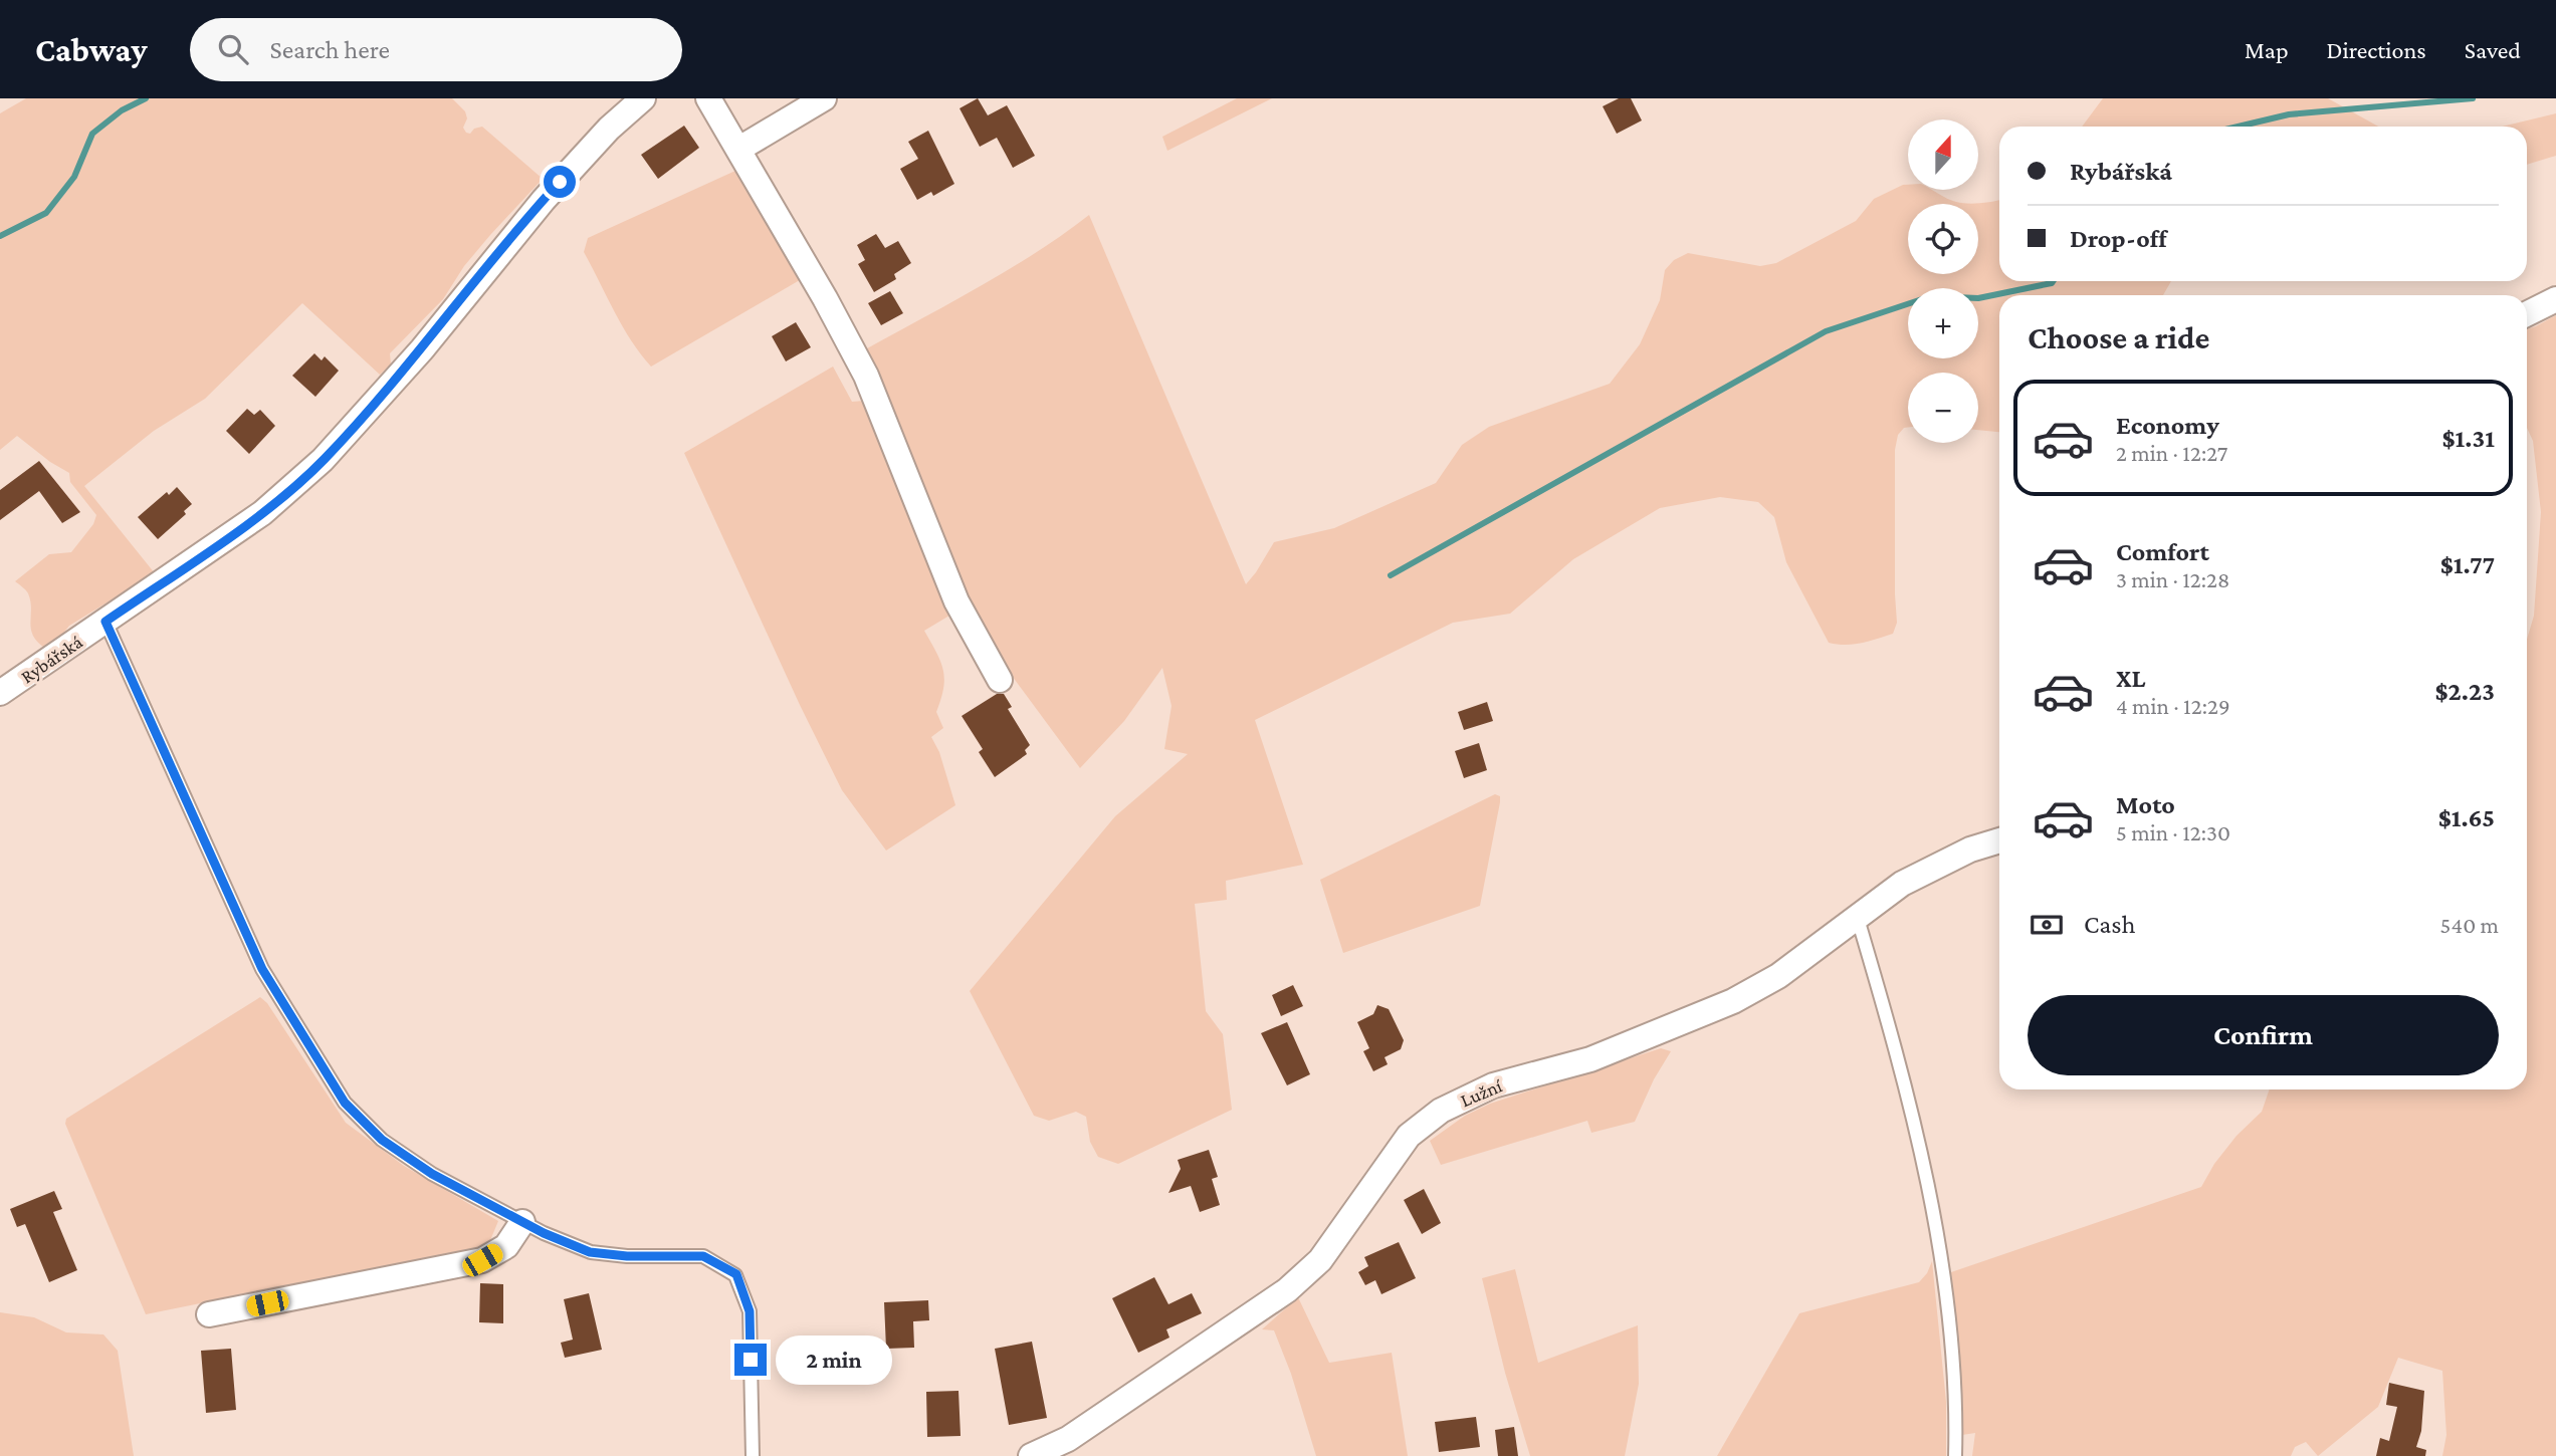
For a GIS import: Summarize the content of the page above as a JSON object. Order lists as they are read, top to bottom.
{
  "streets": {
    "street": ["Rybářská", "Lužní"]
  },
  "north": "top",
  "page": {
    "header": "Cabway",
    "search": "Search here",
    "nav": ["Map", "Directions", "Saved"],
    "map_buttons": ["+", "−"],
    "banner": ["Rybářská", "Drop-off"],
    "heading": "Choose a ride",
    "list": [
      {
        "name": "Economy",
        "note": "2 min · 12:27",
        "value": "$1.31"
      },
      {
        "name": "Comfort",
        "note": "3 min · 12:28",
        "value": "$1.77"
      },
      {
        "name": "XL",
        "note": "4 min · 12:29",
        "value": "$2.23"
      },
      {
        "name": "Moto",
        "note": "5 min · 12:30",
        "value": "$1.65"
      }
    ],
    "pay": ["Cash", "540 m"],
    "buttons": "Confirm",
    "bubble": "2 min"
  }
}
